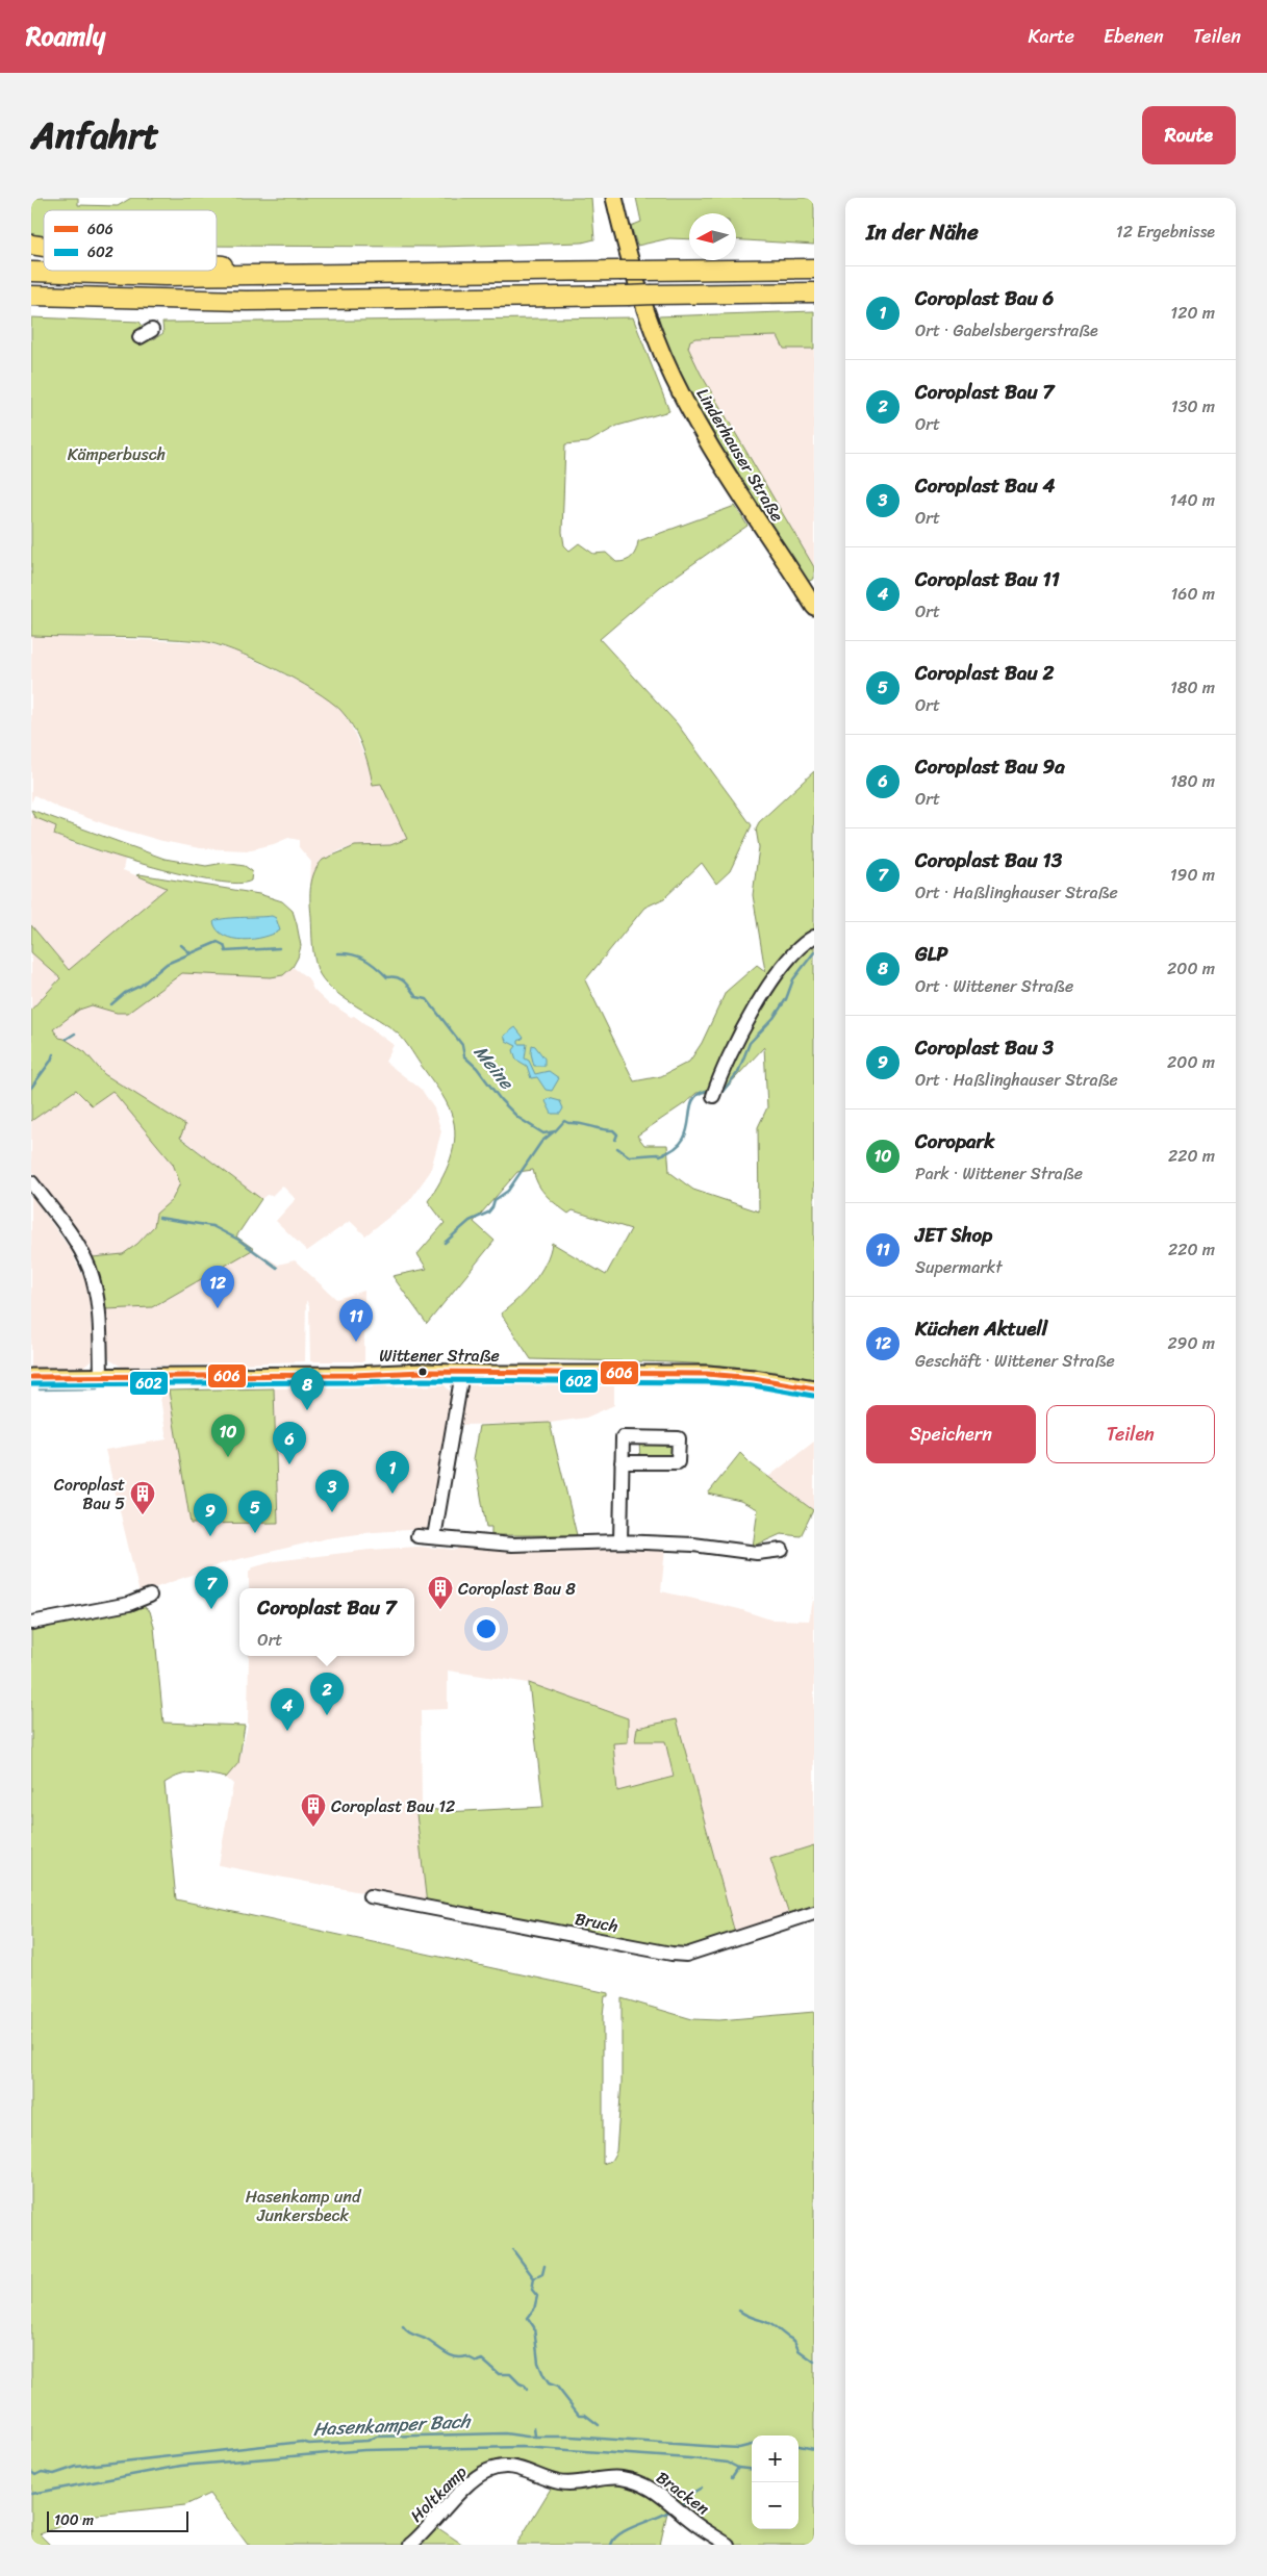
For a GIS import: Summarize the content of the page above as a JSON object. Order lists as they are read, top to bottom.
{
  "streets": {
    "main road": ["Linderhauser Straße", "Wittener Straße"],
    "street": ["Bruch", "Bracken", "Holtkamp"]
  },
  "crossings": [
    ["Bracken", "Holtkamp"]
  ],
  "water": ["Meine", "Hasenkamper Bach"],
  "parks": ["Kämperbusch", "Hasenkamp und Junkersbeck"],
  "places": {
    "building": ["Coroplast Bau 5", "Coroplast Bau 8", "Coroplast Bau 12"]
  },
  "lines": ["transit line 606", "transit line 602"],
  "legend": ["606", "602"],
  "scale_bar": "100 m",
  "north": "left",
  "page": {
    "header": "Roamly",
    "nav": ["Karte", "Ebenen", "Teilen"],
    "title": "Anfahrt",
    "buttons": [
      "Route",
      ["Speichern", "Teilen"]
    ],
    "heading": ["In der Nähe", "12 Ergebnisse"],
    "list": [
      {
        "mark": "1",
        "name": "Coroplast Bau 6",
        "note": "Ort · Gabelsbergerstraße",
        "value": "120 m"
      },
      {
        "mark": "2",
        "name": "Coroplast Bau 7",
        "note": "Ort",
        "value": "130 m"
      },
      {
        "mark": "3",
        "name": "Coroplast Bau 4",
        "note": "Ort",
        "value": "140 m"
      },
      {
        "mark": "4",
        "name": "Coroplast Bau 11",
        "note": "Ort",
        "value": "160 m"
      },
      {
        "mark": "5",
        "name": "Coroplast Bau 2",
        "note": "Ort",
        "value": "180 m"
      },
      {
        "mark": "6",
        "name": "Coroplast Bau 9a",
        "note": "Ort",
        "value": "180 m"
      },
      {
        "mark": "7",
        "name": "Coroplast Bau 13",
        "note": "Ort · Haßlinghauser Straße",
        "value": "190 m"
      },
      {
        "mark": "8",
        "name": "GLP",
        "note": "Ort · Wittener Straße",
        "value": "200 m"
      },
      {
        "mark": "9",
        "name": "Coroplast Bau 3",
        "note": "Ort · Haßlinghauser Straße",
        "value": "200 m"
      },
      {
        "mark": "10",
        "name": "Coropark",
        "note": "Park · Wittener Straße",
        "value": "220 m"
      },
      {
        "mark": "11",
        "name": "JET Shop",
        "note": "Supermarkt",
        "value": "220 m"
      },
      {
        "mark": "12",
        "name": "Küchen Aktuell",
        "note": "Geschäft · Wittener Straße",
        "value": "290 m"
      }
    ],
    "pins": [
      "12",
      "11",
      "8",
      "10",
      "6",
      "1",
      "3",
      "5",
      "9",
      "7",
      "2",
      "4"
    ],
    "popup": ["Coroplast Bau 7", "Ort"],
    "map_buttons": ["+", "−"],
    "scale": "100 m"
  }
}
